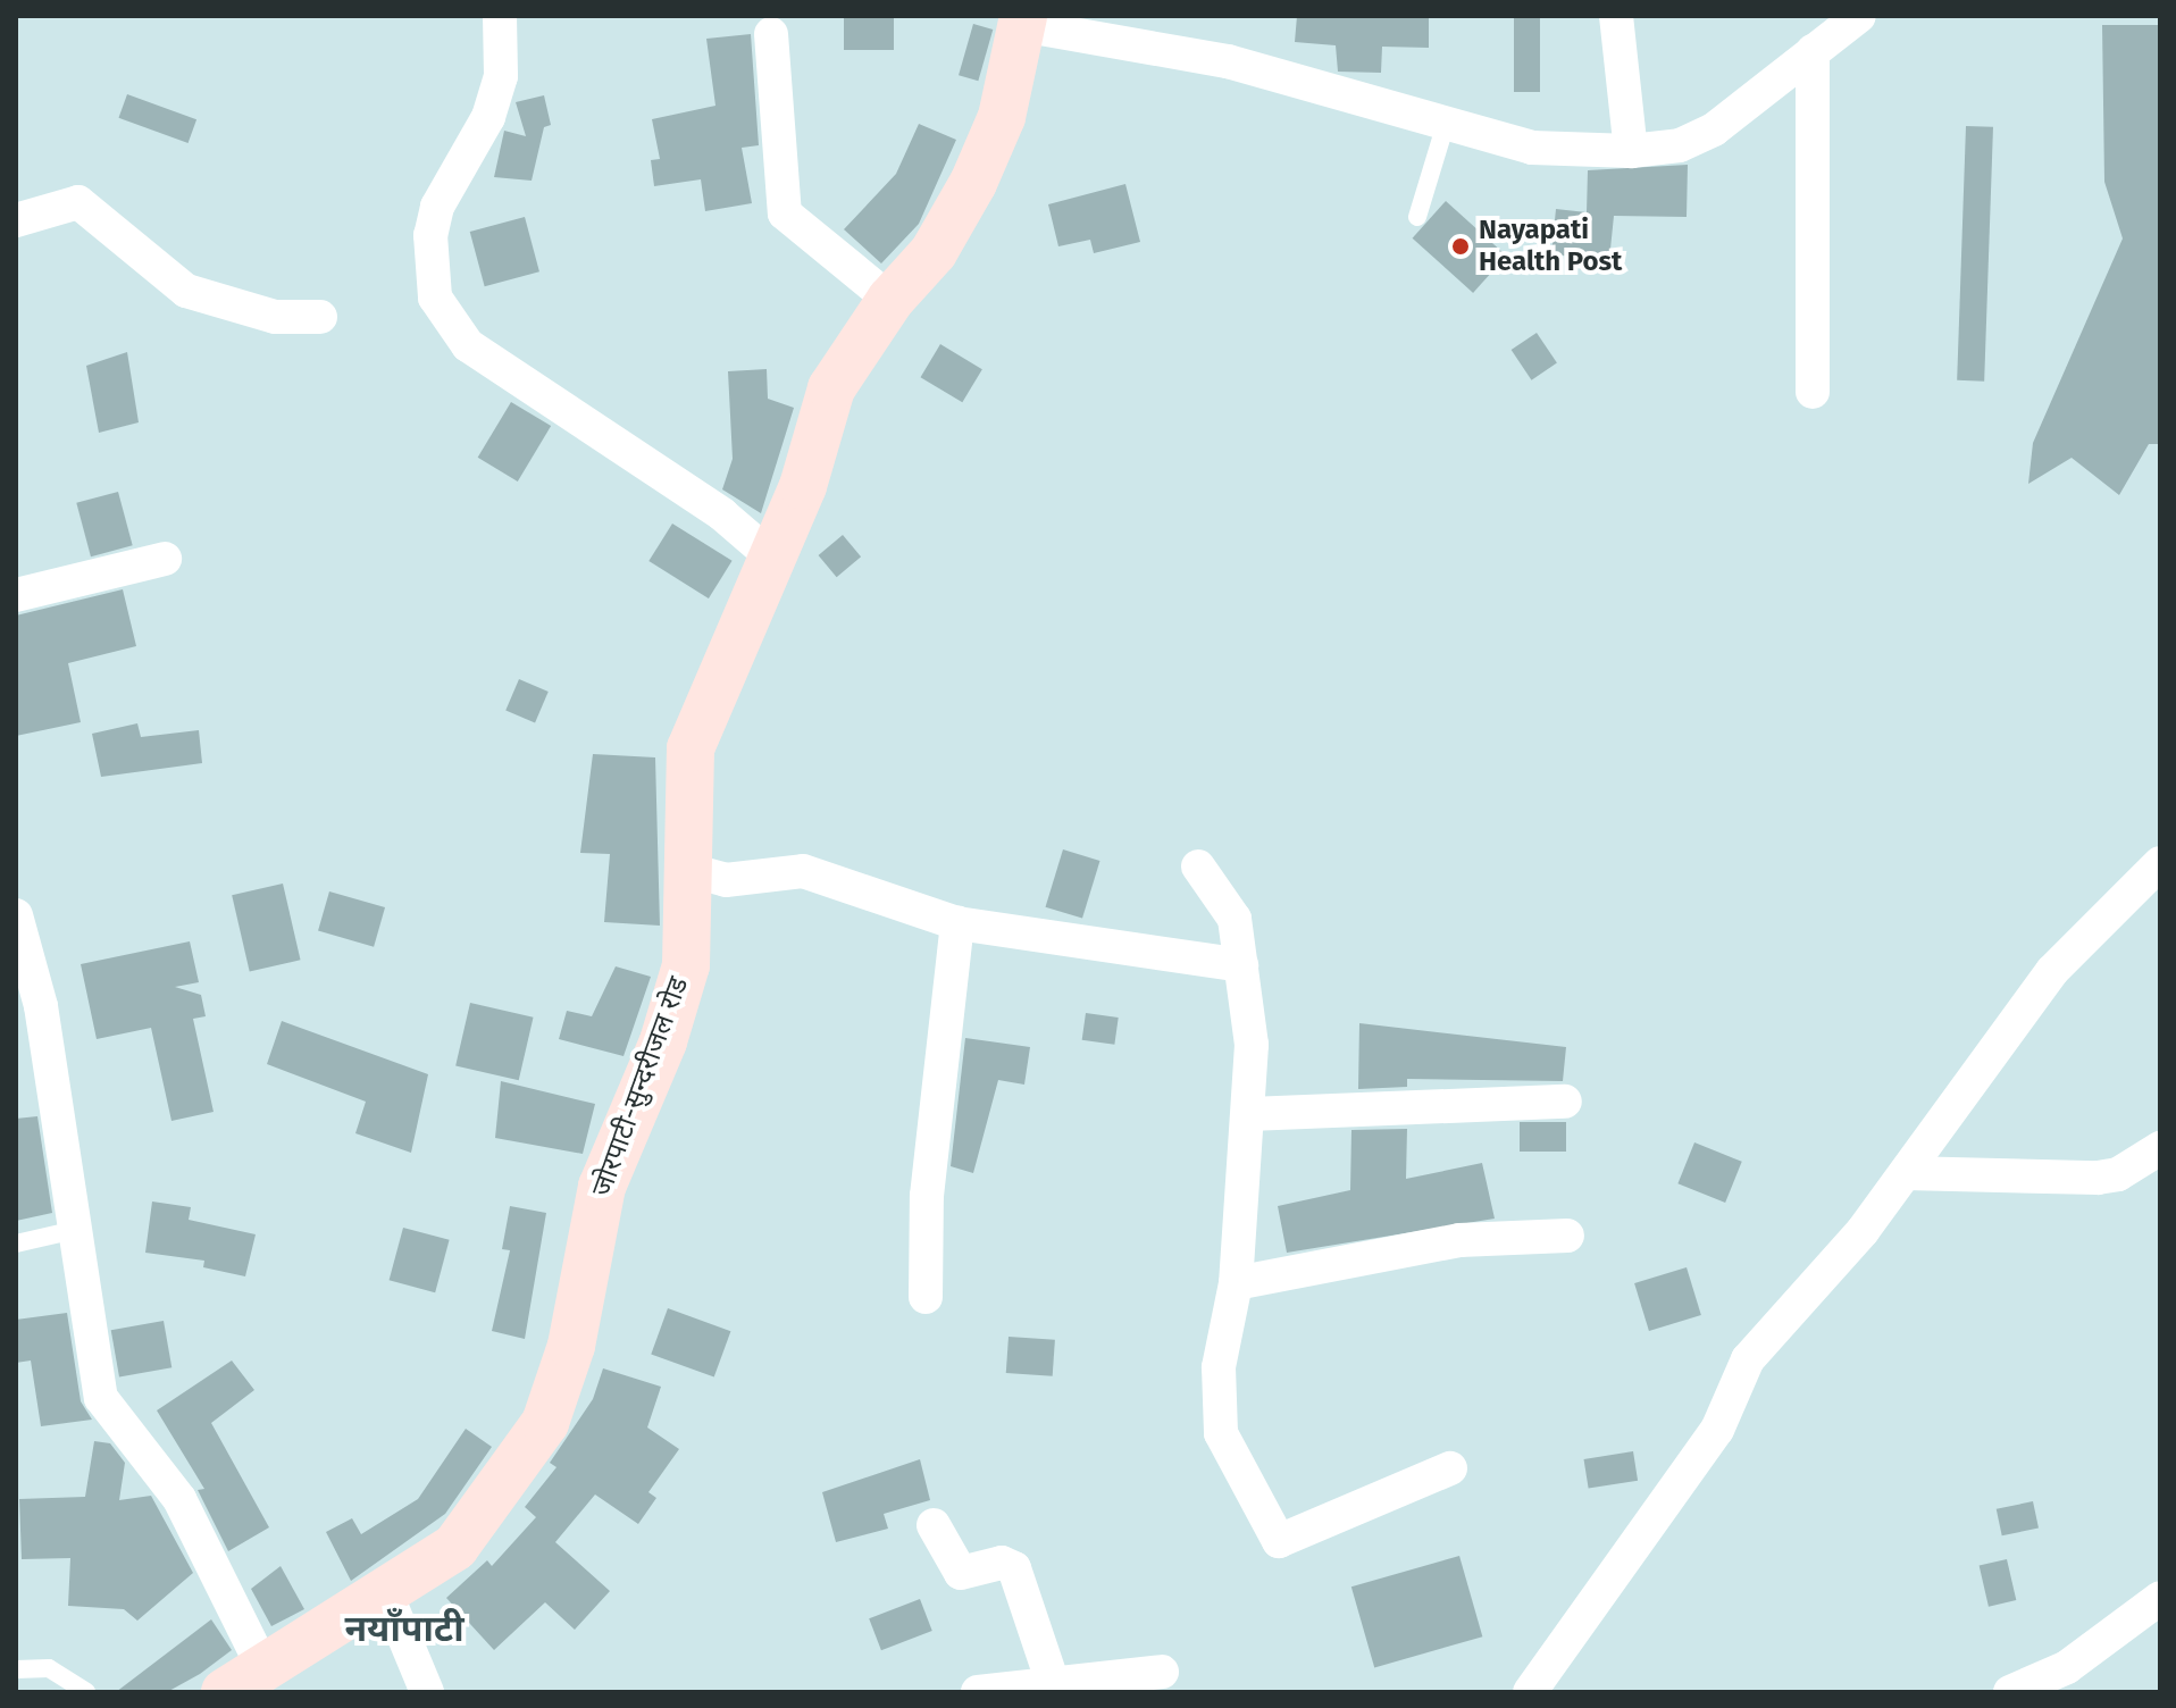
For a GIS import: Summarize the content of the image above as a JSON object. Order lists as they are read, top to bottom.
{
  "streets": {
    "main road": ["जोरपाटी-सुन्दरीजल रोड"]
  },
  "districts": ["नयाँपाटी"],
  "places": ["Nayapati Health Post"]
}
